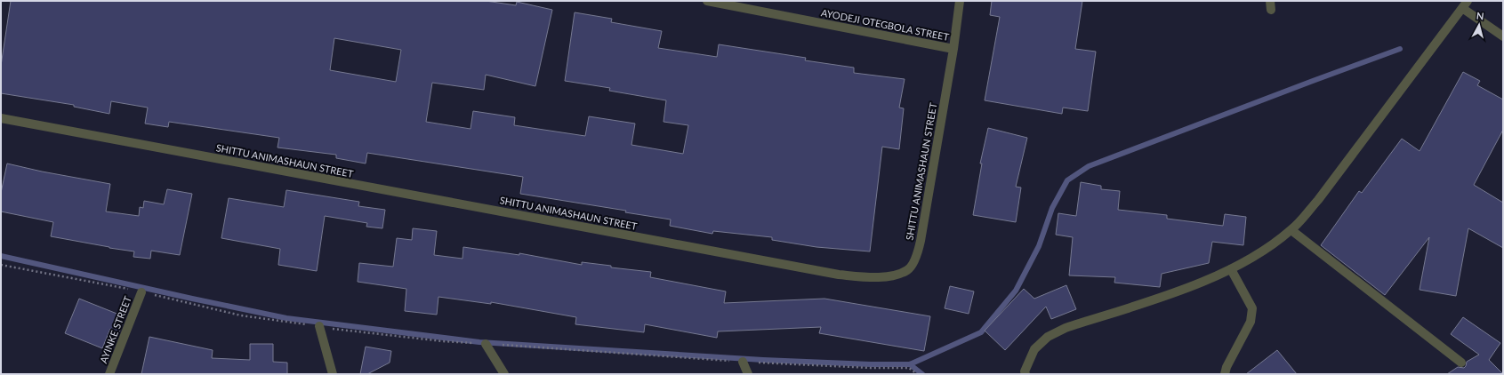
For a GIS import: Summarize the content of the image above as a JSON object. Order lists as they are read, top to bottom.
{
  "streets": {
    "street": ["AYODEJI OTEGBOLA STREET", "SHITTU ANIMASHAUN STREET", "AYINKE STREET"]
  },
  "crossings": [
    ["AYODEJI OTEGBOLA STREET", "SHITTU ANIMASHAUN STREET"]
  ],
  "north": "top"
}
